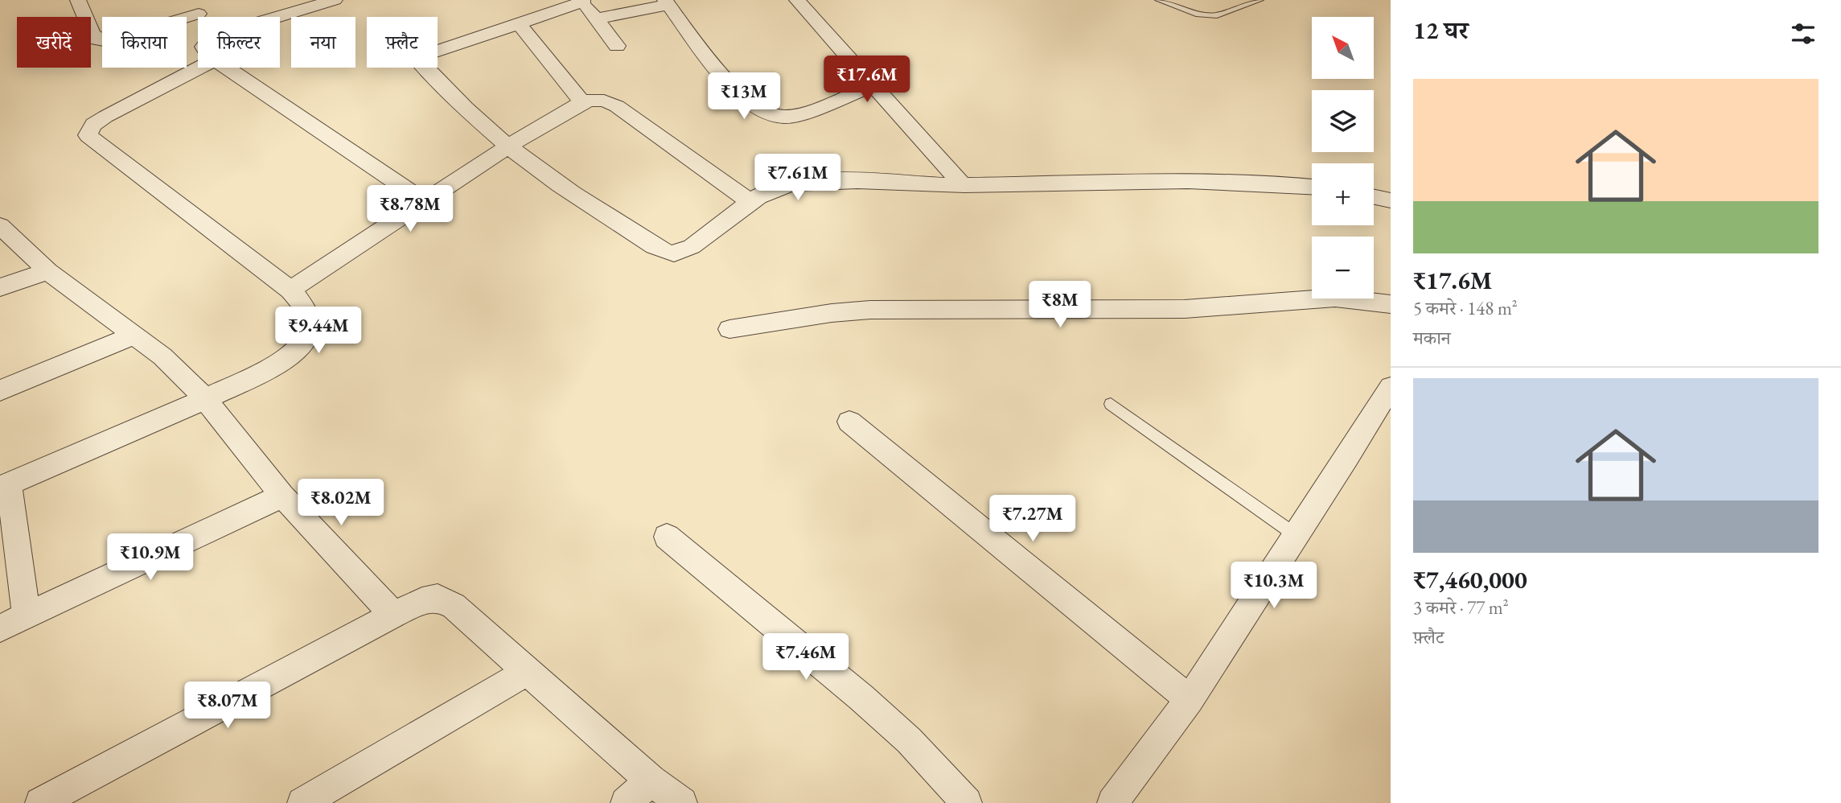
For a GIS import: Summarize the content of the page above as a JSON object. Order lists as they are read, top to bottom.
{
  "north": "top left",
  "page": {
    "heading": "12 घर",
    "map_buttons": ["+", "−"],
    "chip": [
      "खरीदें",
      "किराया",
      "फ़िल्टर",
      "नया",
      "फ़्लैट"
    ],
    "price": [
      "₹17.6M",
      "₹13M",
      "₹7.61M",
      "₹8.78M",
      "₹8M",
      "₹9.44M",
      "₹8.02M",
      "₹7.27M",
      "₹10.9M",
      "₹10.3M",
      "₹7.46M",
      "₹8.07M"
    ],
    "list": [
      {
        "name": "₹17.6M",
        "note": "5 कमरे · 148 m² · मकान"
      },
      {
        "name": "₹7,460,000",
        "note": "3 कमरे · 77 m² · फ़्लैट"
      }
    ]
  }
}
